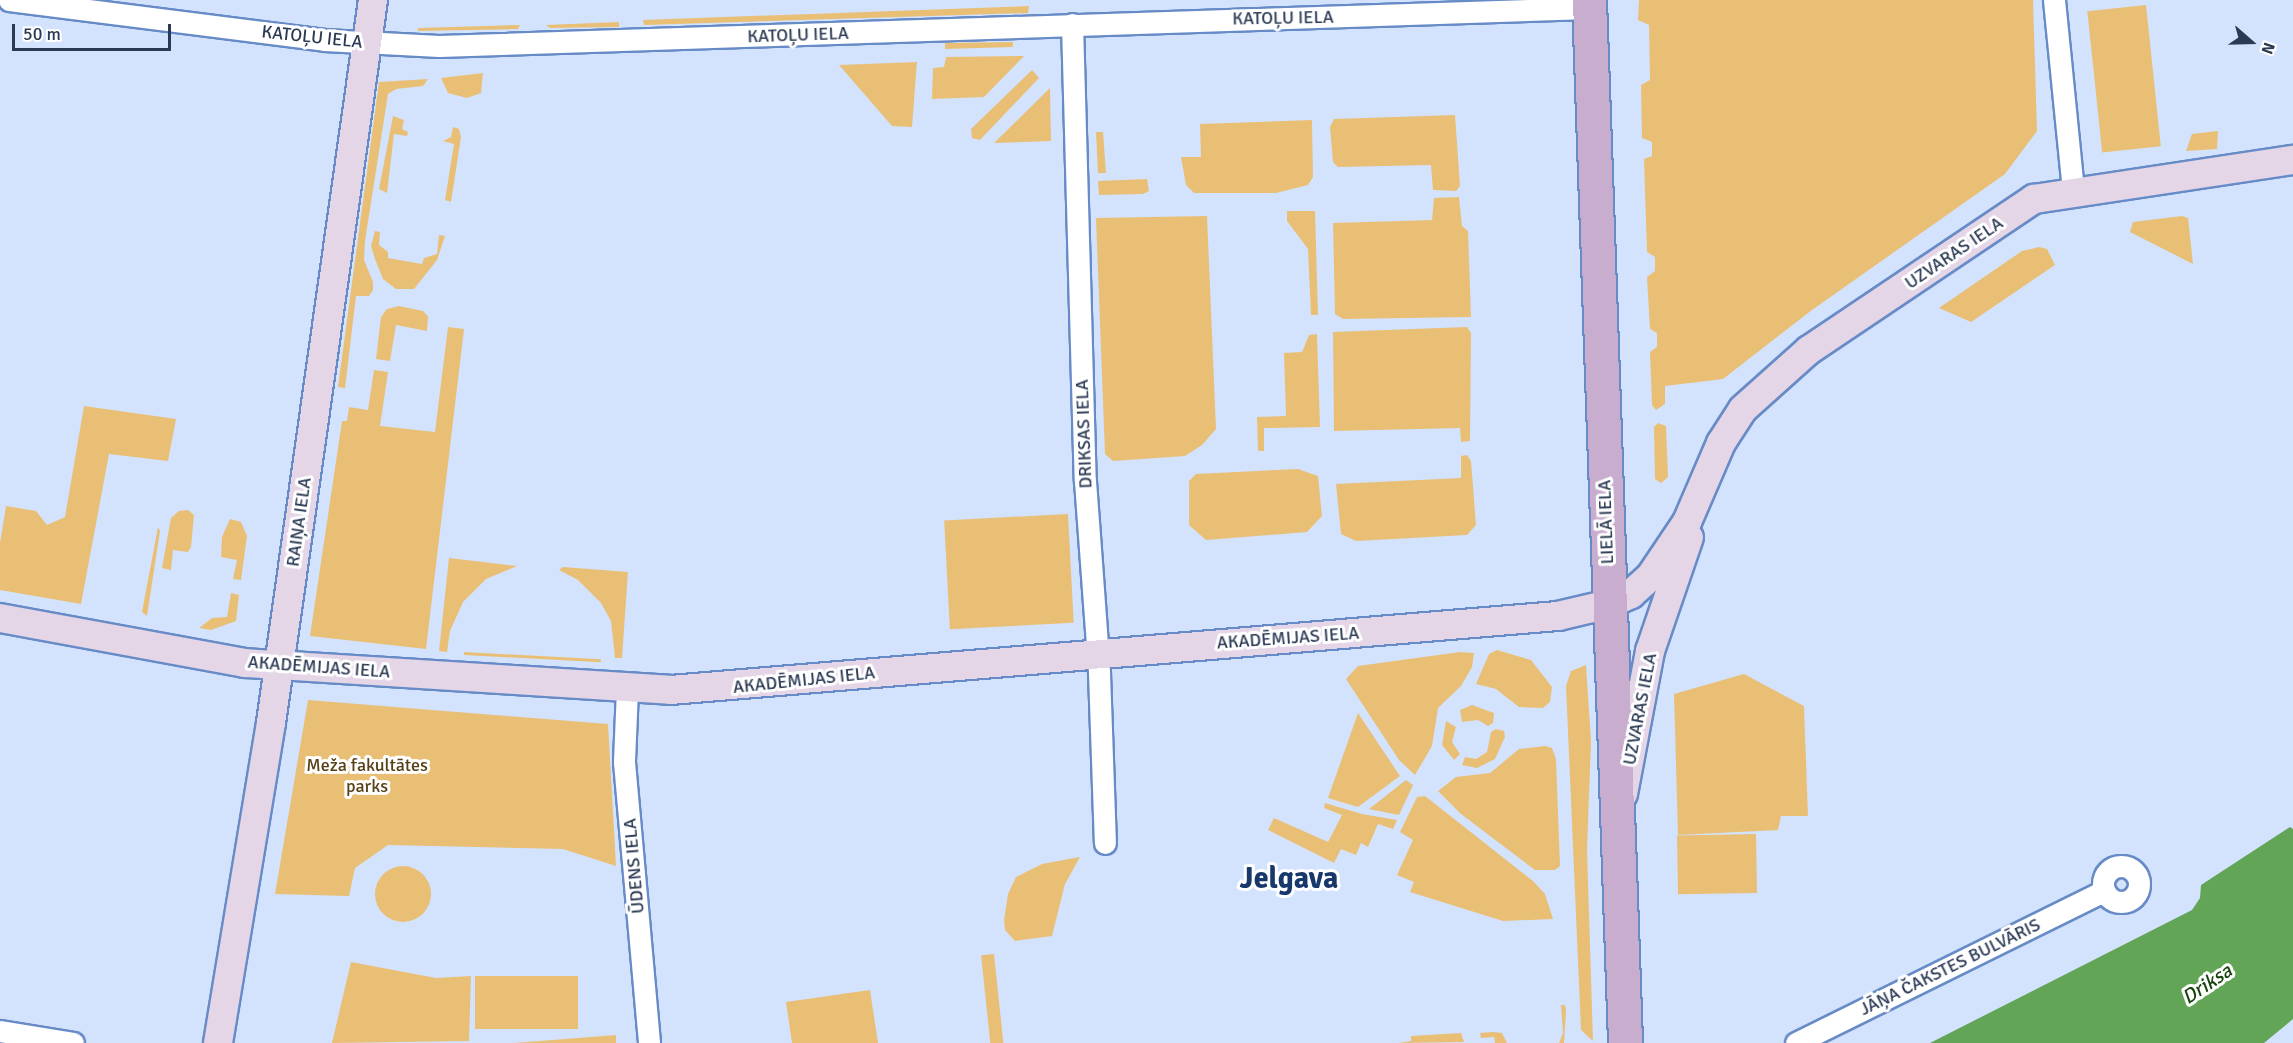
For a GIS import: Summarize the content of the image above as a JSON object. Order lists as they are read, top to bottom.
{
  "streets": {
    "main road": [
      "UZVARAS IELA",
      "RAIŅA IELA",
      "LIELĀ IELA",
      "AKADĒMIJAS IELA"
    ],
    "street": [
      "KATOĻU IELA",
      "DRIKSAS IELA",
      "ŪDENS IELA",
      "JĀŅA ČAKSTES BULVĀRIS"
    ]
  },
  "crossings": [
    ["KATOĻU IELA", "DRIKSAS IELA"],
    ["KATOĻU IELA", "RAIŅA IELA"],
    ["KATOĻU IELA", "LIELĀ IELA"],
    ["UZVARAS IELA", "LIELĀ IELA"],
    ["UZVARAS IELA", "AKADĒMIJAS IELA"],
    ["DRIKSAS IELA", "AKADĒMIJAS IELA"],
    ["RAIŅA IELA", "AKADĒMIJAS IELA"],
    ["LIELĀ IELA", "AKADĒMIJAS IELA"],
    ["AKADĒMIJAS IELA", "ŪDENS IELA"]
  ],
  "districts": ["Jelgava"],
  "water": ["Driksa"],
  "parks": ["Meža fakultātes parks"],
  "scale_bar": "50 m",
  "north": "right"
}
